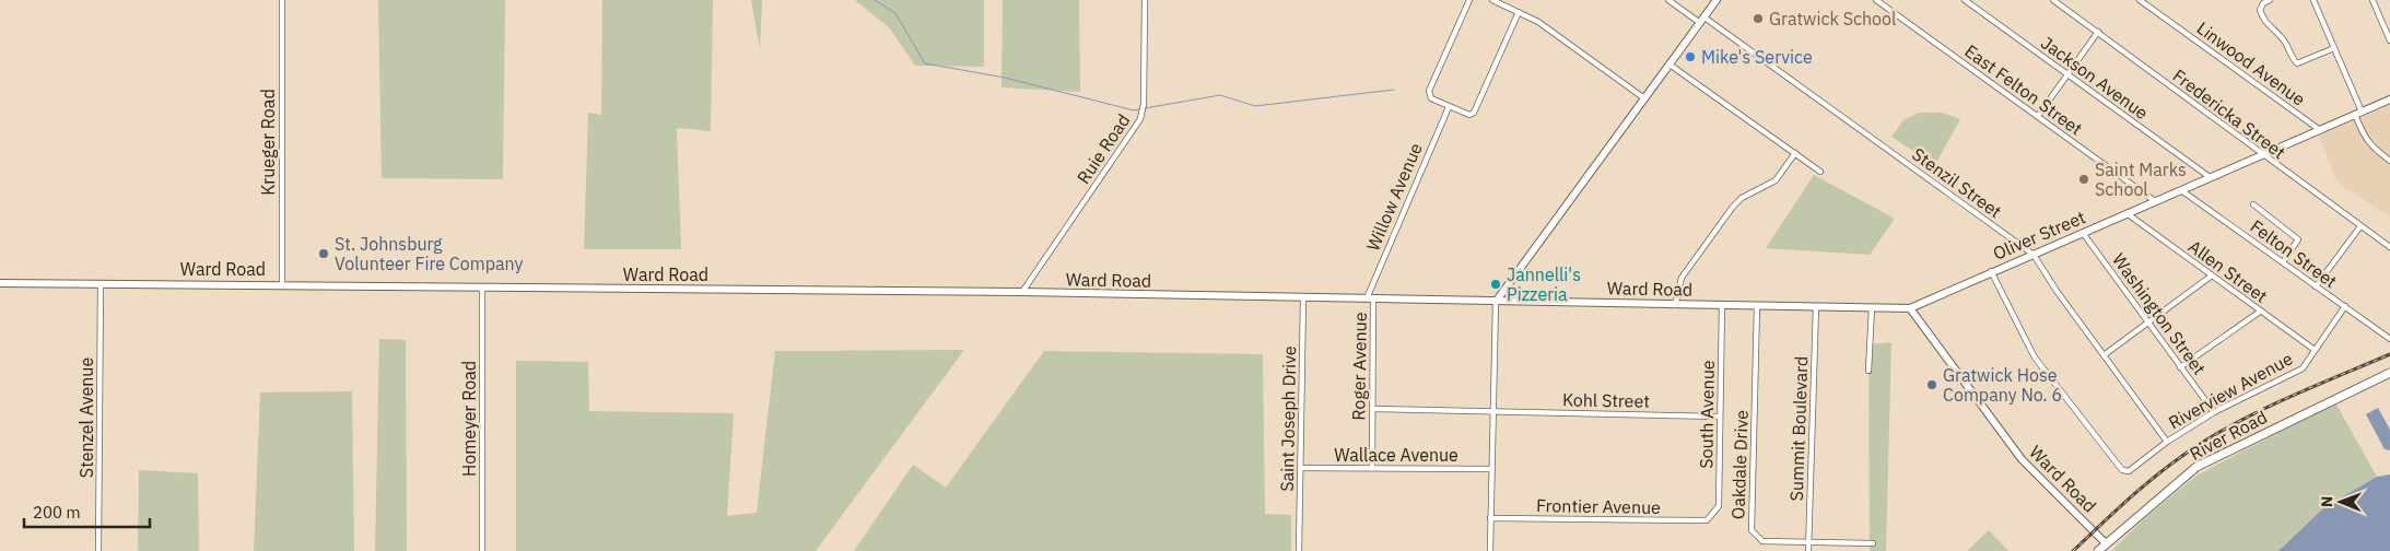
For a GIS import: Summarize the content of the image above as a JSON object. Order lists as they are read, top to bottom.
{
  "streets": {
    "main road": ["Oliver Street", "Ward Road", "River Road"],
    "street": [
      "Linwood Avenue",
      "Jackson Avenue",
      "East Felton Street",
      "Fredericka Street",
      "Krueger Road",
      "Ruie Road",
      "Stenzil Street",
      "Willow Avenue",
      "Felton Street",
      "Allen Street",
      "Washington Street",
      "Roger Avenue",
      "Riverview Avenue",
      "Kohl Street",
      "South Avenue",
      "Stenzel Avenue",
      "Homeyer Road",
      "Saint Joseph Drive",
      "Summit Boulevard",
      "Wallace Avenue",
      "Oakdale Drive",
      "Frontier Avenue"
    ]
  },
  "crossings": [
    ["Linwood Avenue", "Oliver Street"],
    ["Jackson Avenue", "Oliver Street"],
    ["East Felton Street", "Oliver Street"],
    ["Fredericka Street", "Oliver Street"],
    ["Krueger Road", "Ward Road"],
    ["Ruie Road", "Ward Road"],
    ["Stenzil Street", "Oliver Street"],
    ["Stenzil Street", "Riverview Avenue"],
    ["Willow Avenue", "Ward Road"],
    ["Willow Avenue", "Roger Avenue"],
    ["Oliver Street", "Felton Street"],
    ["Oliver Street", "Ward Road"],
    ["Oliver Street", "Allen Street"],
    ["Oliver Street", "Washington Street"],
    ["Oliver Street", "Riverview Avenue"],
    ["Felton Street", "Riverview Avenue"],
    ["Ward Road", "Roger Avenue"],
    ["Ward Road", "South Avenue"],
    ["Ward Road", "Stenzel Avenue"],
    ["Ward Road", "Homeyer Road"],
    ["Ward Road", "Saint Joseph Drive"],
    ["Ward Road", "Summit Boulevard"],
    ["Ward Road", "River Road"],
    ["Ward Road", "Oakdale Drive"],
    ["Allen Street", "Riverview Avenue"],
    ["Washington Street", "Riverview Avenue"],
    ["Roger Avenue", "Kohl Street"],
    ["Roger Avenue", "Wallace Avenue"],
    ["Kohl Street", "South Avenue"],
    ["South Avenue", "Frontier Avenue"],
    ["Saint Joseph Drive", "Wallace Avenue"],
    ["Summit Boulevard", "Oakdale Drive"]
  ],
  "places": [
    "Gratwick School",
    "Mike's Service",
    "Saint Marks School",
    "St. Johnsburg Volunteer Fire Company",
    "Jannelli's Pizzeria",
    "Gratwick Hose Company No. 6"
  ],
  "scale_bar": "200 m",
  "north": "left"
}
